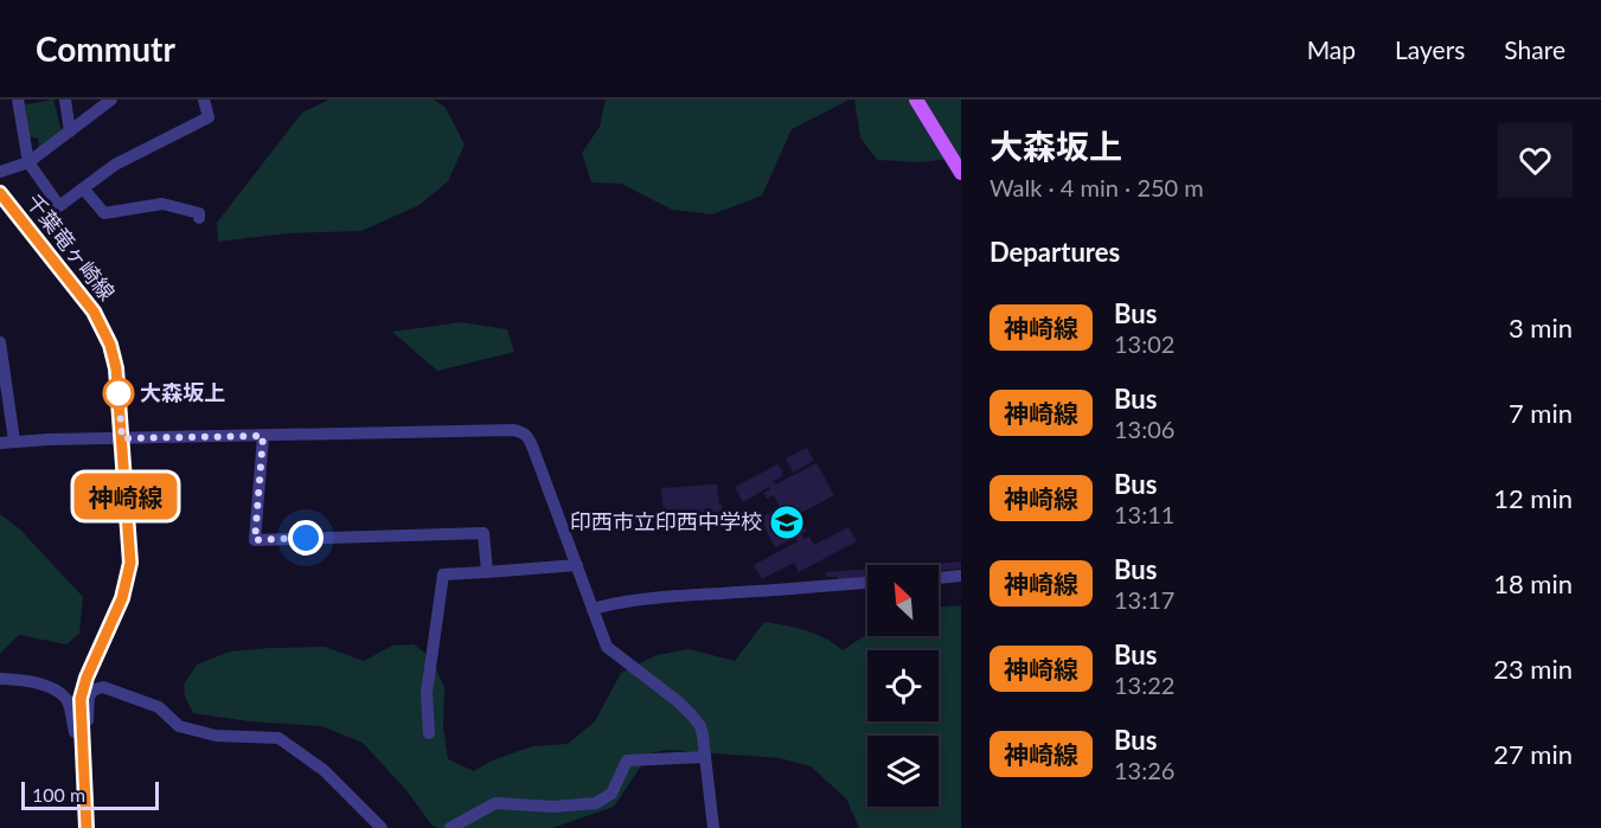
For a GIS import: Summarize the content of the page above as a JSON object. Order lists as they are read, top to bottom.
{
  "streets": {
    "main road": ["千葉竜ヶ崎線"]
  },
  "places": {
    "other": ["大森坂上"],
    "school or university": ["印西市立印西中学校"]
  },
  "lines": ["bus line 神崎線"],
  "scale_bar": "100 m",
  "north": "top left",
  "page": {
    "header": "Commutr",
    "nav": ["Map", "Layers", "Share"],
    "on_map": "神崎線",
    "heading": [
      ["大森坂上", "Walk · 4 min · 250 m"],
      "Departures"
    ],
    "list": [
      {
        "mark": "神崎線",
        "name": "Bus",
        "note": "13:02",
        "value": "3 min"
      },
      {
        "mark": "神崎線",
        "name": "Bus",
        "note": "13:06",
        "value": "7 min"
      },
      {
        "mark": "神崎線",
        "name": "Bus",
        "note": "13:11",
        "value": "12 min"
      },
      {
        "mark": "神崎線",
        "name": "Bus",
        "note": "13:17",
        "value": "18 min"
      },
      {
        "mark": "神崎線",
        "name": "Bus",
        "note": "13:22",
        "value": "23 min"
      },
      {
        "mark": "神崎線",
        "name": "Bus",
        "note": "13:26",
        "value": "27 min"
      }
    ],
    "scale": "100 m"
  }
}
